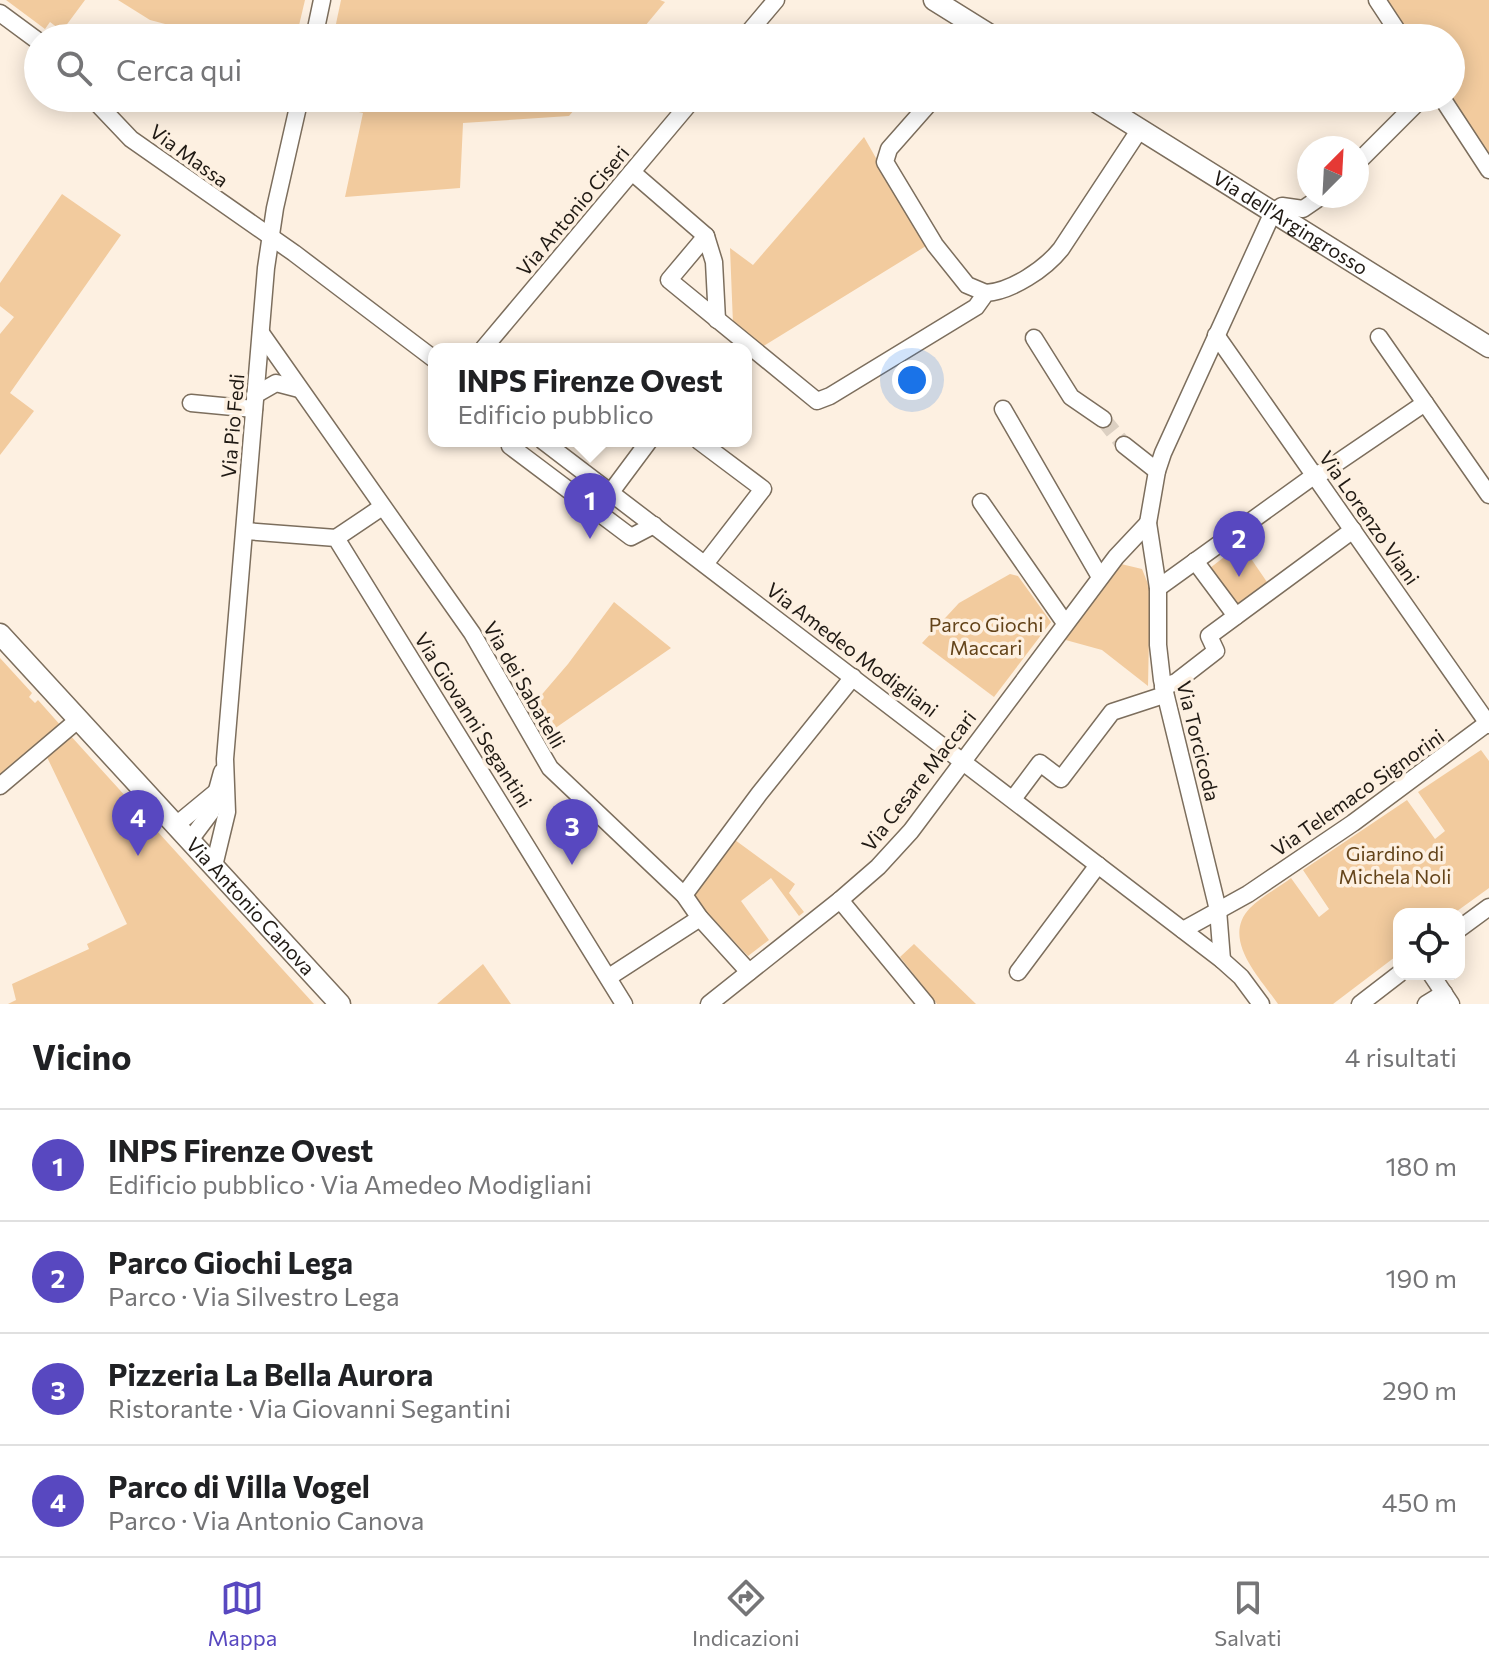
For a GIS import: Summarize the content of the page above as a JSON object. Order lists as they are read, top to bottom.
{
  "streets": {
    "street": [
      "Via Massa",
      "Via Antonio Ciseri",
      "Via dell'Argingrosso",
      "Via Pio Fedi",
      "Via Lorenzo Viani",
      "Via Amedeo Modigliani",
      "Via dei Sabatelli",
      "Via Giovanni Segantini",
      "Via Torcicoda",
      "Via Cesare Maccari",
      "Via Telemaco Signorini",
      "Via Antonio Canova"
    ]
  },
  "crossings": [
    ["Via Massa", "Via Pio Fedi"],
    ["Via dell'Argingrosso", "Via Torcicoda"],
    ["Via Pio Fedi", "Via dei Sabatelli"],
    ["Via Pio Fedi", "Via Antonio Canova"],
    ["Via Lorenzo Viani", "Via Torcicoda"],
    ["Via Lorenzo Viani", "Via Telemaco Signorini"],
    ["Via Amedeo Modigliani", "Via Torcicoda"],
    ["Via Amedeo Modigliani", "Via Cesare Maccari"],
    ["Via Amedeo Modigliani", "Via Telemaco Signorini"],
    ["Via dei Sabatelli", "Via Cesare Maccari"],
    ["Via Torcicoda", "Via Cesare Maccari"],
    ["Via Torcicoda", "Via Telemaco Signorini"]
  ],
  "parks": ["Parco Giochi Maccari", "Giardino di Michela Noli"],
  "north": "top right",
  "page": {
    "search": "Cerca qui",
    "popup": ["INPS Firenze Ovest", "Edificio pubblico"],
    "pins": [
      "1",
      "2",
      "4",
      "3"
    ],
    "heading": ["Vicino", "4 risultati"],
    "list": [
      {
        "mark": "1",
        "name": "INPS Firenze Ovest",
        "note": "Edificio pubblico · Via Amedeo Modigliani",
        "value": "180 m"
      },
      {
        "mark": "2",
        "name": "Parco Giochi Lega",
        "note": "Parco · Via Silvestro Lega",
        "value": "190 m"
      },
      {
        "mark": "3",
        "name": "Pizzeria La Bella Aurora",
        "note": "Ristorante · Via Giovanni Segantini",
        "value": "290 m"
      },
      {
        "mark": "4",
        "name": "Parco di Villa Vogel",
        "note": "Parco · Via Antonio Canova",
        "value": "450 m"
      }
    ],
    "nav": ["Mappa", "Indicazioni", "Salvati"]
  }
}
